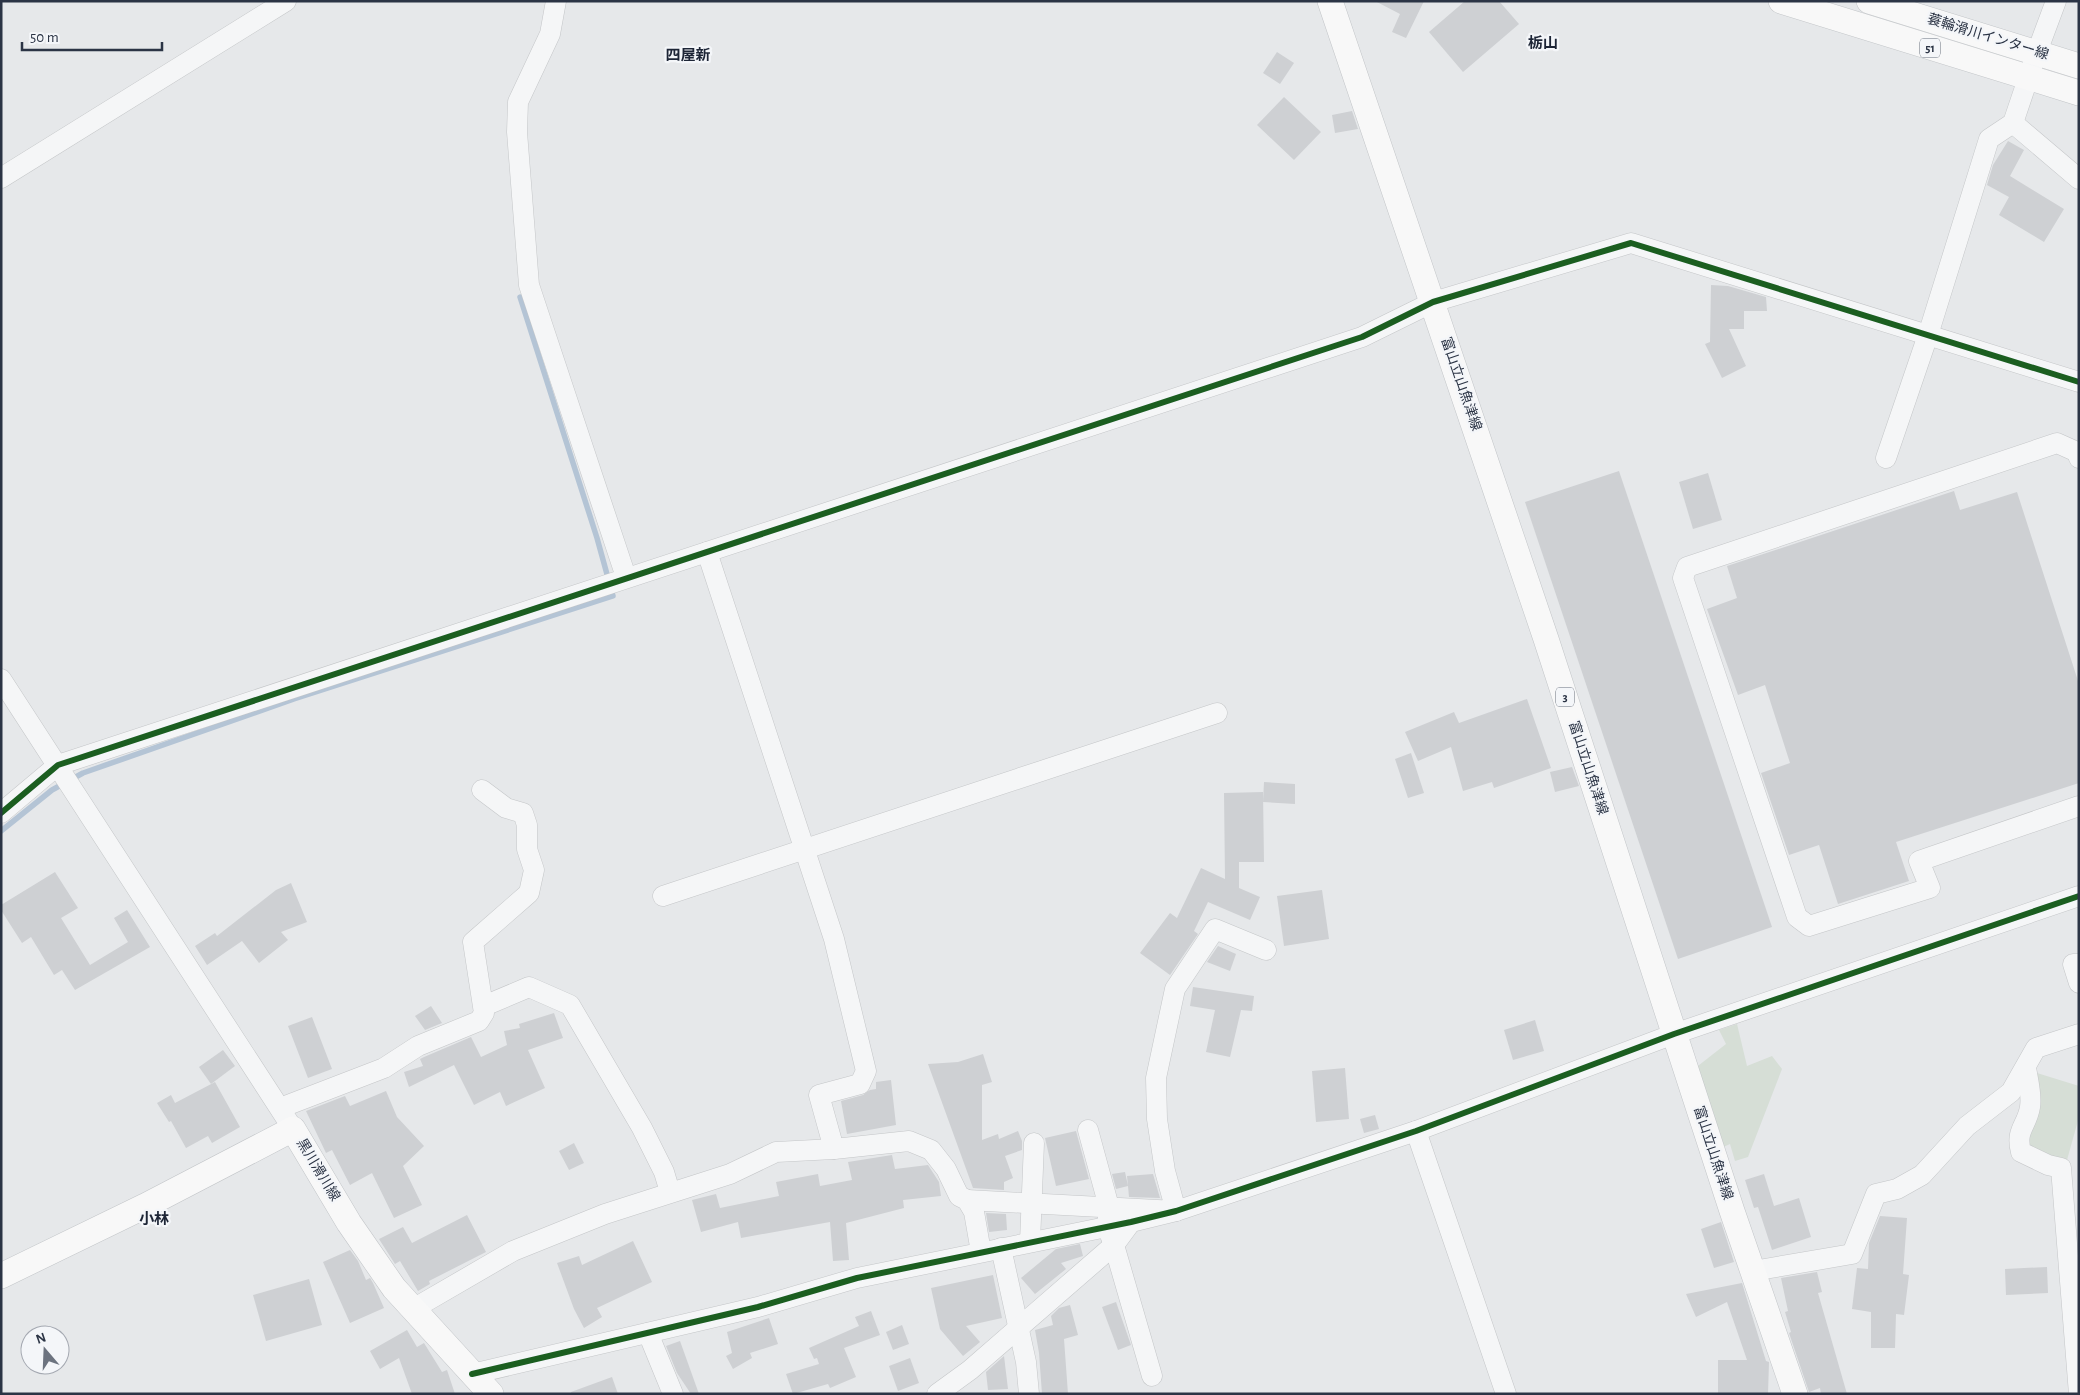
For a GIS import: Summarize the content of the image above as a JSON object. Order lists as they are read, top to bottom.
{
  "streets": {
    "main road": [
      "蓑輪滑川インター線",
      "51",
      "富山立山魚津線",
      "3",
      "黒川滑川線"
    ]
  },
  "districts": ["栃山", "四屋新", "小林"],
  "scale_bar": "50 m",
  "north": "top"
}
